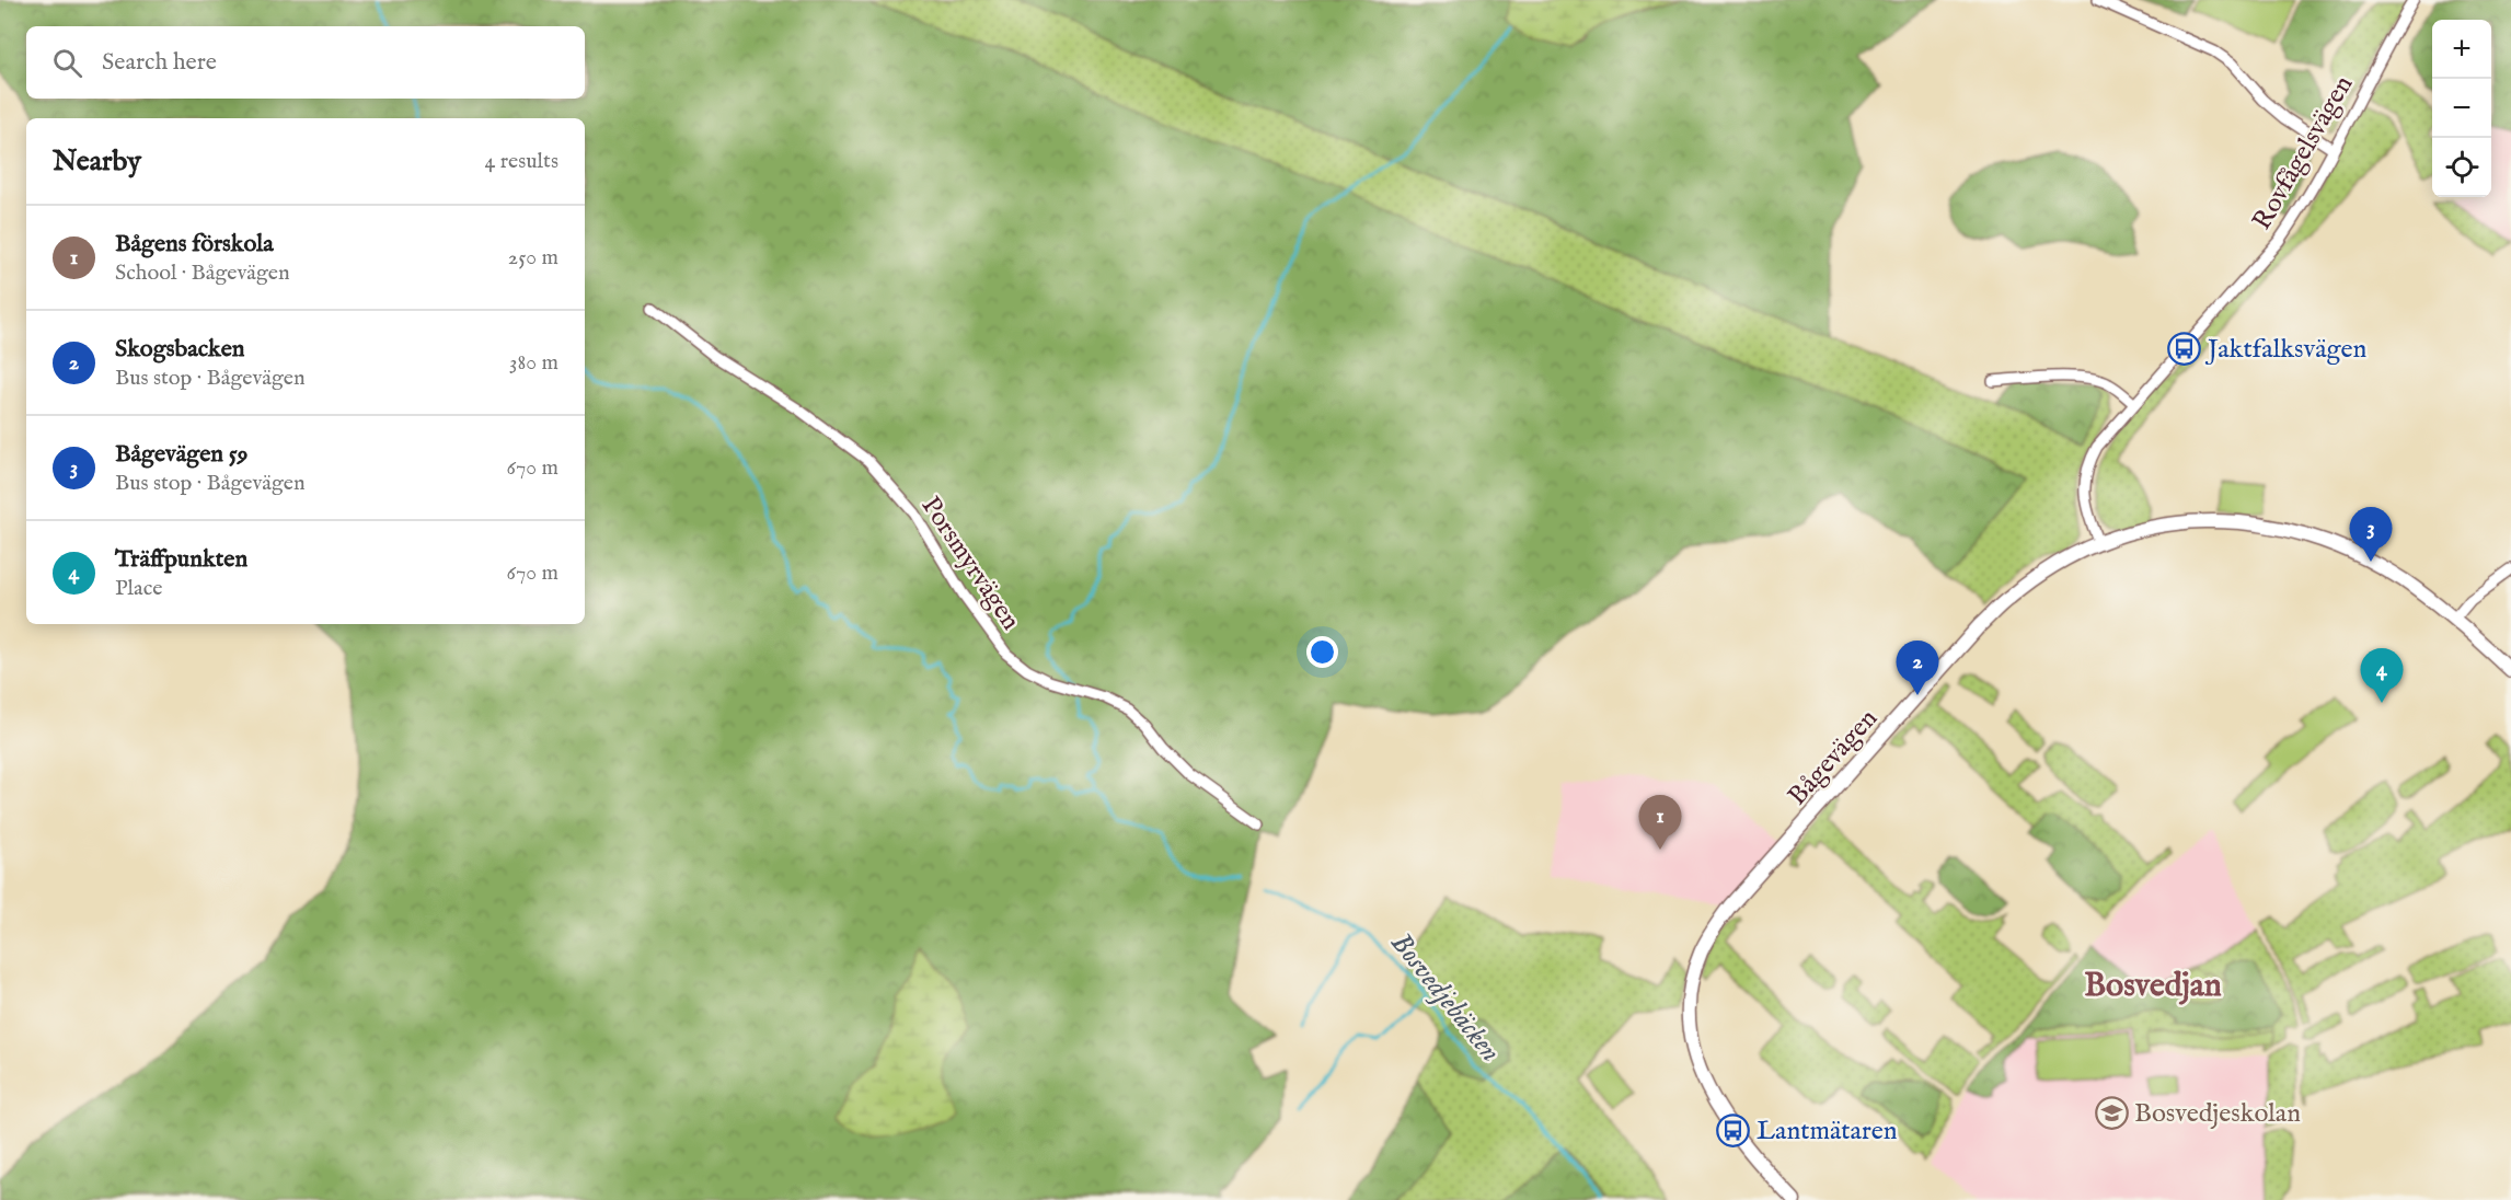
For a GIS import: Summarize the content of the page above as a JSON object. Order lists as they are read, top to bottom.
{
  "streets": {
    "street": ["Rovfågelsvägen", "Porsmyrvägen", "Bågevägen"]
  },
  "crossings": [
    ["Rovfågelsvägen", "Bågevägen"]
  ],
  "districts": ["Bosvedjan"],
  "water": ["Bosvedjebäcken"],
  "places": {
    "bus stop": ["Jaktfalksvägen", "Lantmätaren"],
    "school or university": ["Bosvedjeskolan"]
  },
  "page": {
    "map_buttons": ["+", "−"],
    "search": "Search here",
    "heading": ["Nearby", "4 results"],
    "list": [
      {
        "mark": "1",
        "name": "Bågens förskola",
        "note": "School · Bågevägen",
        "value": "250 m"
      },
      {
        "mark": "2",
        "name": "Skogsbacken",
        "note": "Bus stop · Bågevägen",
        "value": "380 m"
      },
      {
        "mark": "3",
        "name": "Bågevägen 59",
        "note": "Bus stop · Bågevägen",
        "value": "670 m"
      },
      {
        "mark": "4",
        "name": "Träffpunkten",
        "note": "Place",
        "value": "670 m"
      }
    ],
    "pins": [
      "3",
      "2",
      "4",
      "1"
    ]
  }
}
